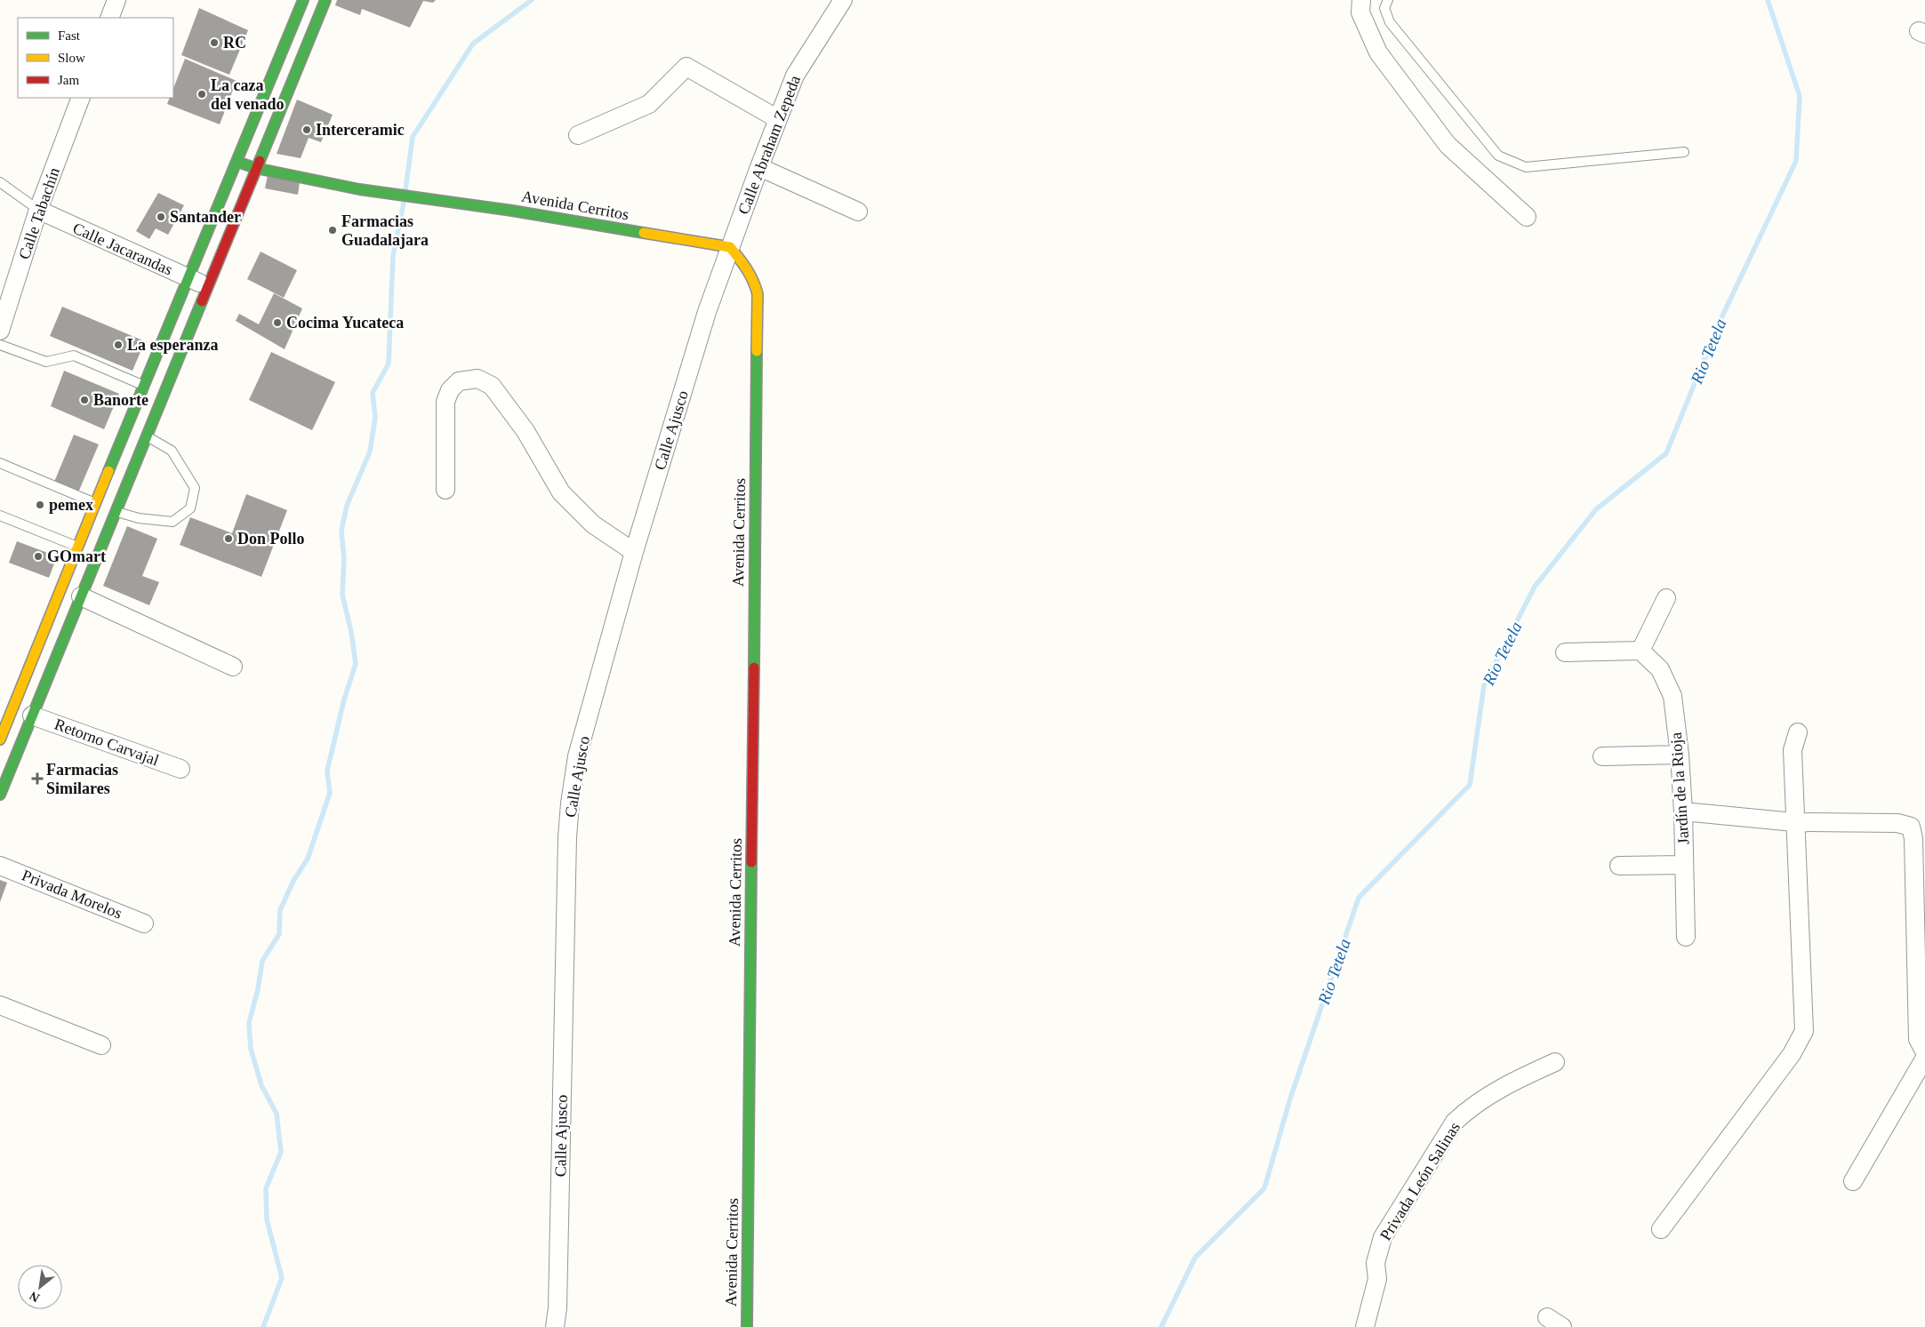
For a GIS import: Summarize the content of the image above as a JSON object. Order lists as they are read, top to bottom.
{
  "streets": {
    "main road": ["Avenida Cerritos"],
    "street": [
      "Calle Abraham Zepeda",
      "Calle Tabachín",
      "Calle Jacarandas",
      "Calle Ajusco",
      "Retorno Carvajal",
      "Jardín de la Rioja",
      "Privada Morelos",
      "Privada León Salinas"
    ]
  },
  "crossings": [
    ["Calle Abraham Zepeda", "Avenida Cerritos"],
    ["Calle Abraham Zepeda", "Calle Ajusco"],
    ["Avenida Cerritos", "Calle Ajusco"],
    ["Calle Tabachín", "Calle Jacarandas"]
  ],
  "water": ["Rio Tetela"],
  "places": {
    "other": [
      "RC",
      "La caza del venado",
      "Interceramic",
      "Santander",
      "Farmacias Guadalajara",
      "Cocima Yucateca",
      "La esperanza",
      "Banorte",
      "pemex",
      "Don Pollo",
      "GOmart"
    ],
    "health": ["Farmacias Similares"]
  },
  "legend": ["Fast", "Slow", "Jam"],
  "north": "bottom left"
}
